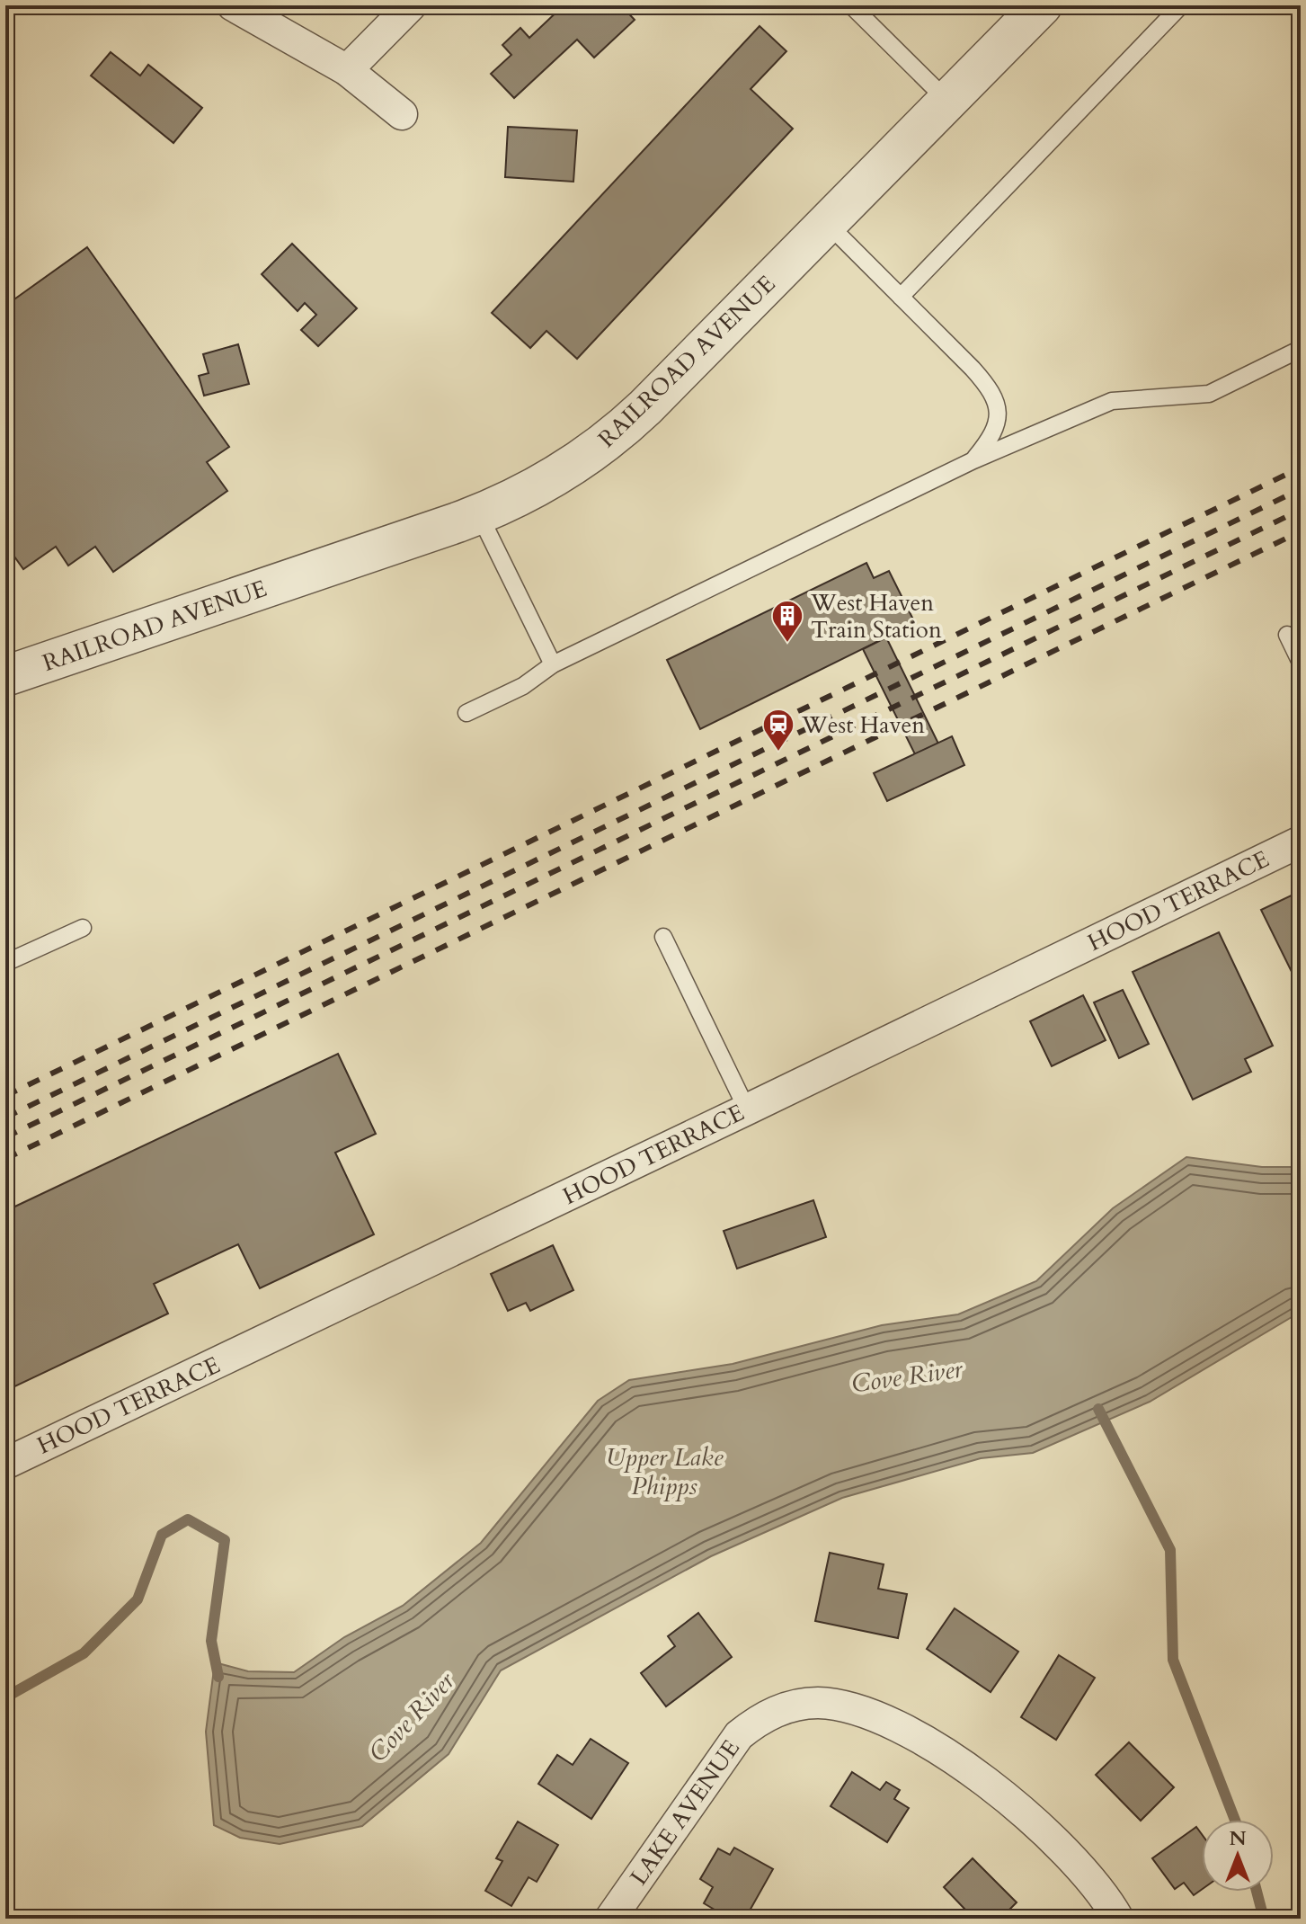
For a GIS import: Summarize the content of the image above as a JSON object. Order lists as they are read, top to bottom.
{
  "streets": {
    "street": ["RAILROAD AVENUE", "HOOD TERRACE", "LAKE AVENUE"]
  },
  "water": ["Cove River", "Upper Lake Phipps"],
  "places": {
    "building": ["West Haven Train Station"],
    "station": ["West Haven"]
  },
  "north": "top"
}
